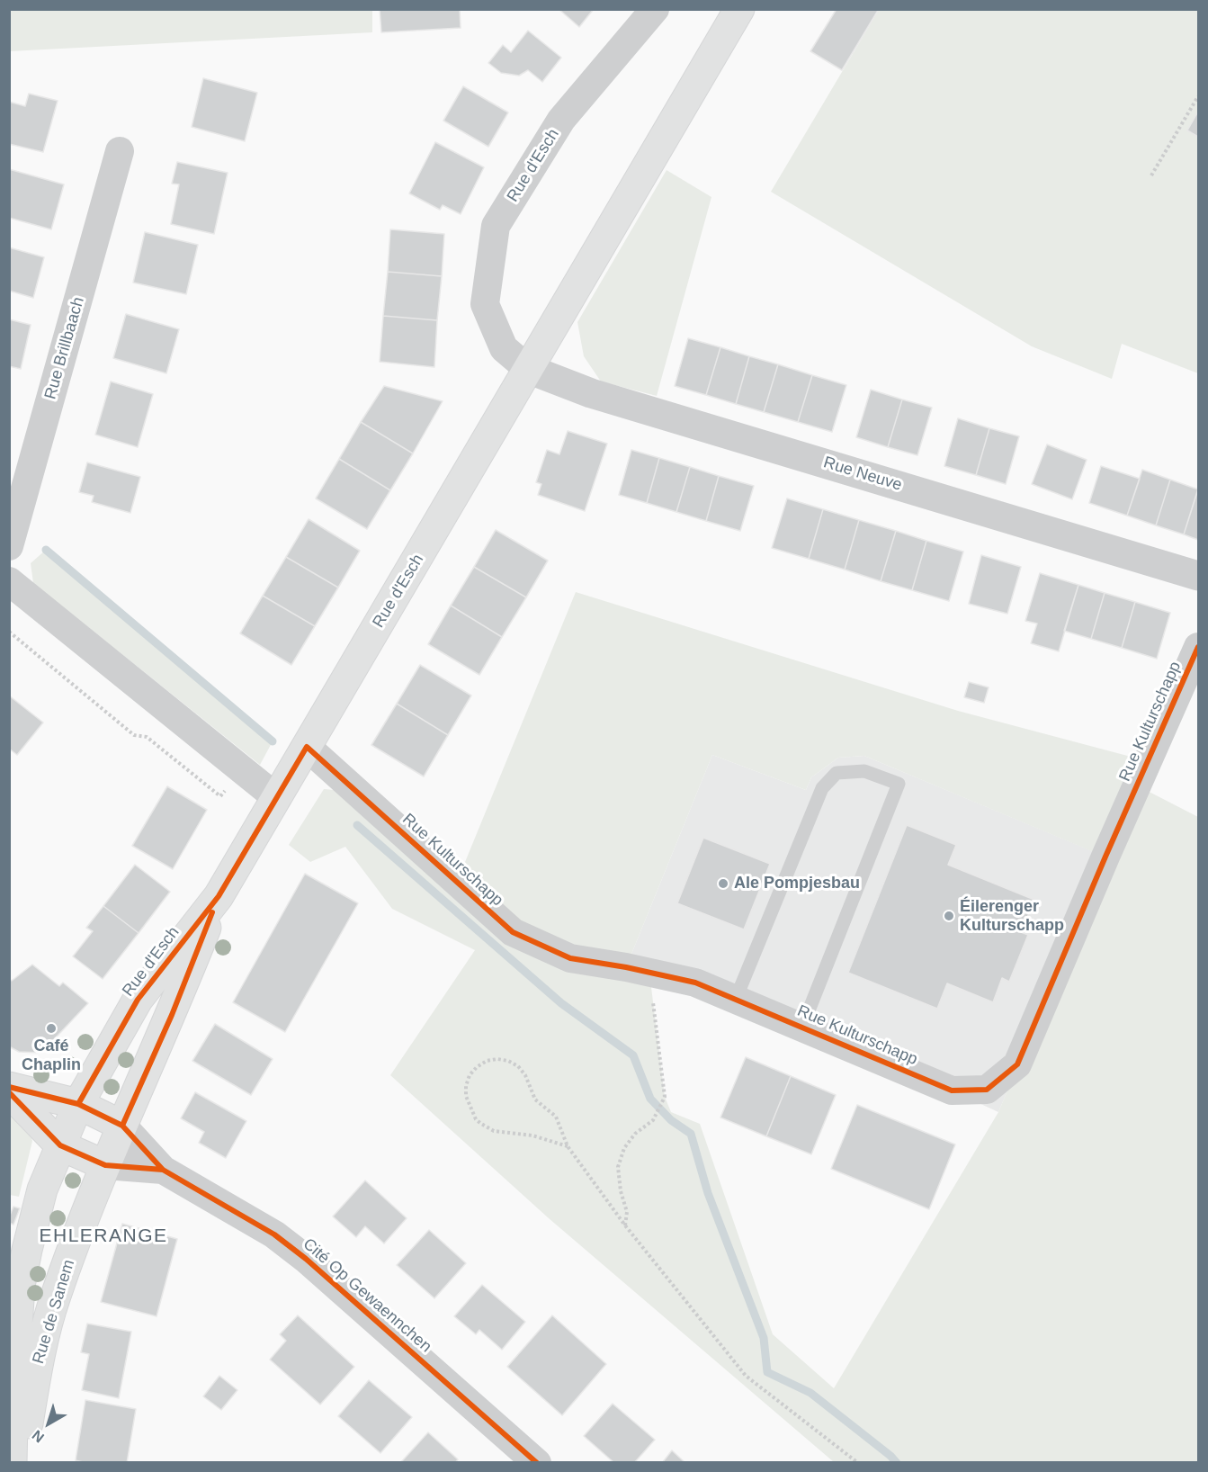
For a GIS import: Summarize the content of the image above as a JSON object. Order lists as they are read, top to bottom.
{
  "streets": {
    "main road": ["Rue d'Esch", "Rue de Sanem"],
    "street": [
      "Rue Brillbaach",
      "Rue Neuve",
      "Rue Kulturschapp",
      "Cité Op Gewaennchen"
    ]
  },
  "crossings": [
    ["Rue d'Esch", "Rue Neuve"],
    ["Rue d'Esch", "Rue Kulturschapp"],
    ["Rue d'Esch", "Cité Op Gewaennchen"],
    ["Rue d'Esch", "Rue de Sanem"],
    ["Cité Op Gewaennchen", "Rue de Sanem"]
  ],
  "districts": ["EHLERANGE"],
  "places": ["Ale Pompjesbau", "Éilerenger Kulturschapp", "Café Chaplin"],
  "north": "bottom left"
}
